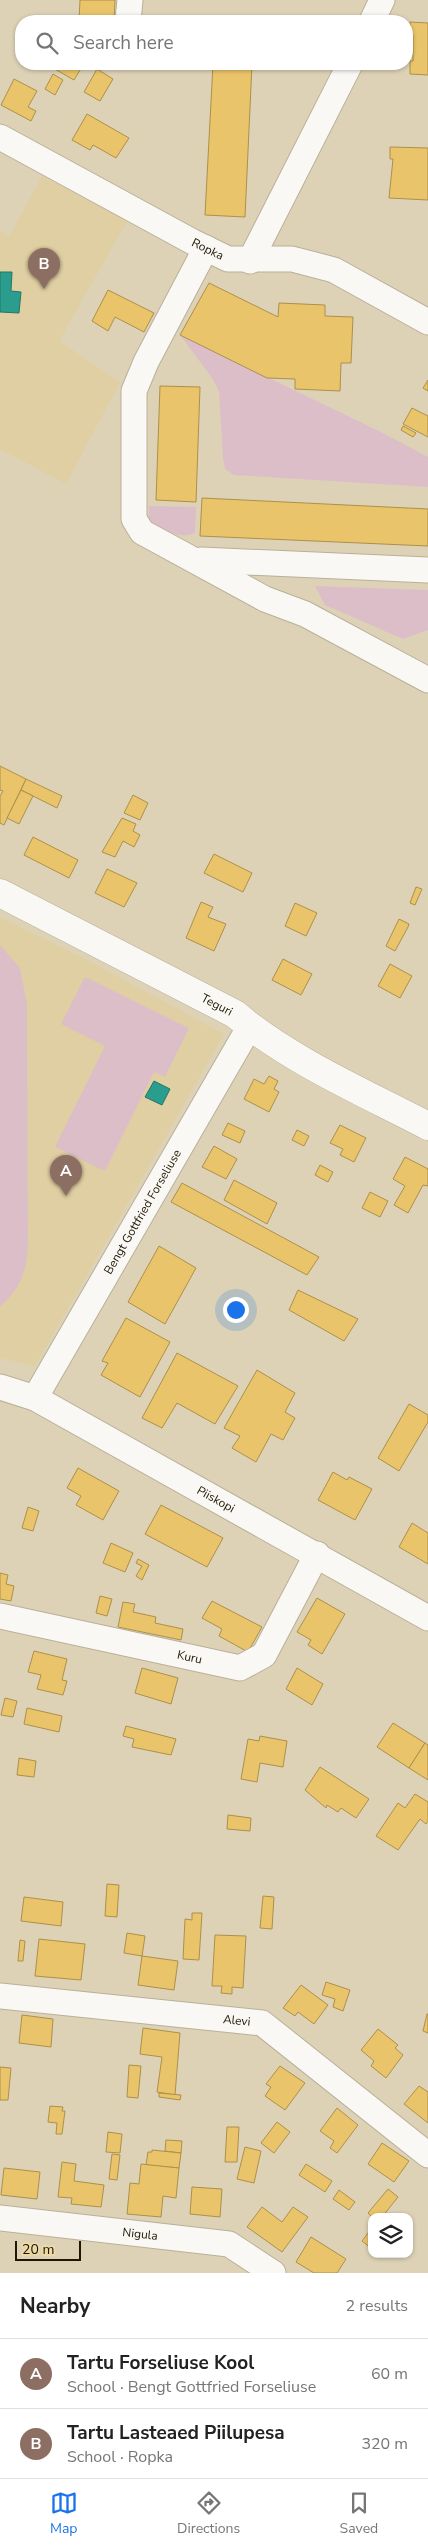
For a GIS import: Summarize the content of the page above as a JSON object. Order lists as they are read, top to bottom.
{
  "streets": {
    "street": [
      "Ropka",
      "Teguri",
      "Bengt Gottfried Forseliuse",
      "Piiskopi",
      "Kuru",
      "Alevi",
      "Nigula"
    ]
  },
  "crossings": [
    ["Teguri", "Bengt Gottfried Forseliuse"],
    ["Bengt Gottfried Forseliuse", "Piiskopi"],
    ["Piiskopi", "Kuru"]
  ],
  "scale_bar": "20 m",
  "page": {
    "search": "Search here",
    "pins": ["B", "A"],
    "scale": "20 m",
    "heading": ["Nearby", "2 results"],
    "list": [
      {
        "mark": "A",
        "name": "Tartu Forseliuse Kool",
        "note": "School · Bengt Gottfried Forseliuse",
        "value": "60 m"
      },
      {
        "mark": "B",
        "name": "Tartu Lasteaed Piilupesa",
        "note": "School · Ropka",
        "value": "320 m"
      }
    ],
    "nav": ["Map", "Directions", "Saved"]
  }
}
